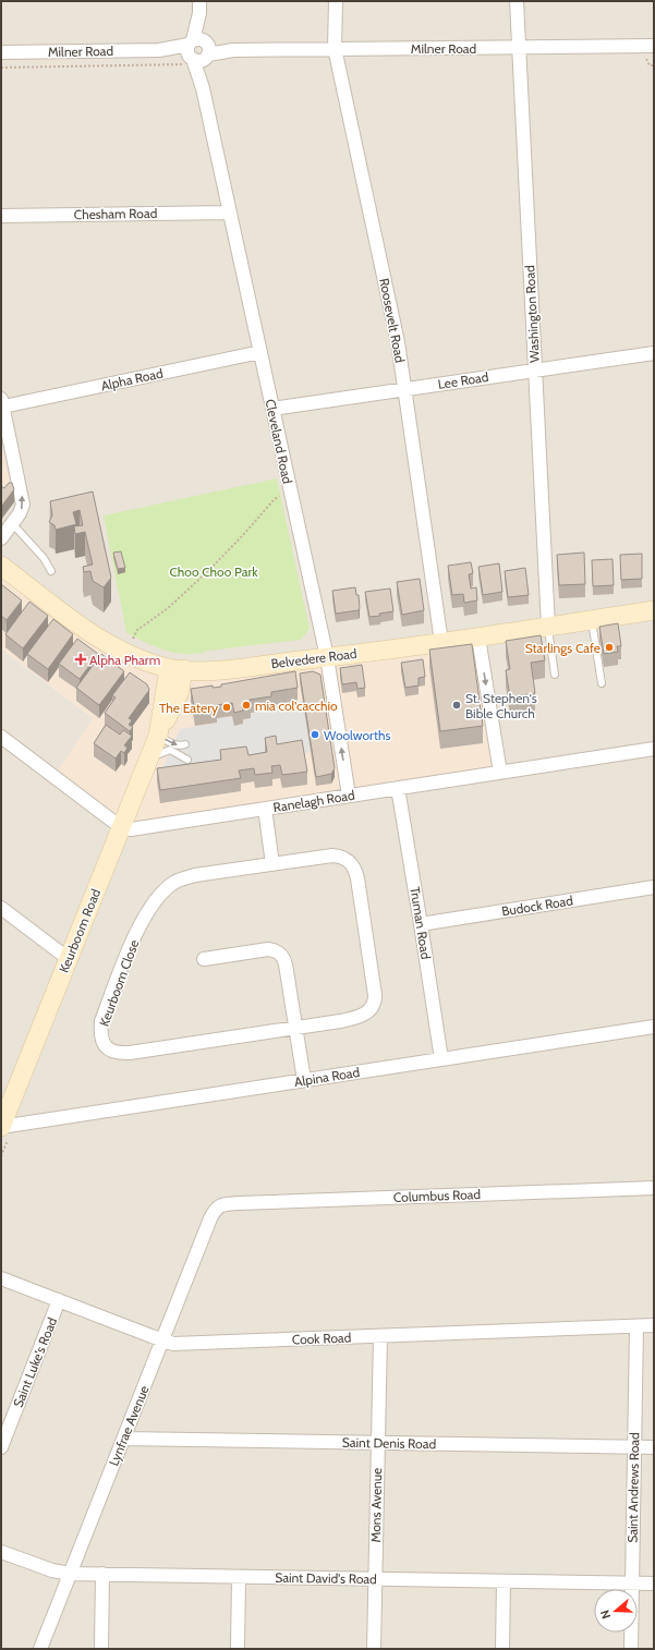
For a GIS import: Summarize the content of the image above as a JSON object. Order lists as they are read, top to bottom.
{
  "streets": {
    "main road": ["Belvedere Road", "Keurboom Road"],
    "street": [
      "Milner Road",
      "Chesham Road",
      "Washington Road",
      "Roosevelt Road",
      "Alpha Road",
      "Lee Road",
      "Cleveland Road",
      "Ranelagh Road",
      "Budock Road",
      "Truman Road",
      "Keurboom Close",
      "Alpina Road",
      "Columbus Road",
      "Cook Road",
      "Saint Luke's Road",
      "Lynfrae Avenue",
      "Saint Denis Road",
      "Saint Andrews Road",
      "Mons Avenue",
      "Saint David's Road"
    ]
  },
  "crossings": [
    ["Milner Road", "Washington Road"],
    ["Milner Road", "Roosevelt Road"],
    ["Milner Road", "Cleveland Road"],
    ["Chesham Road", "Cleveland Road"],
    ["Washington Road", "Lee Road"],
    ["Washington Road", "Belvedere Road"],
    ["Roosevelt Road", "Lee Road"],
    ["Roosevelt Road", "Belvedere Road"],
    ["Alpha Road", "Cleveland Road"],
    ["Lee Road", "Cleveland Road"],
    ["Cleveland Road", "Belvedere Road"],
    ["Cleveland Road", "Ranelagh Road"],
    ["Belvedere Road", "Keurboom Road"],
    ["Ranelagh Road", "Truman Road"],
    ["Ranelagh Road", "Keurboom Road"],
    ["Budock Road", "Truman Road"],
    ["Truman Road", "Alpina Road"],
    ["Keurboom Road", "Alpina Road"],
    ["Columbus Road", "Lynfrae Avenue"],
    ["Cook Road", "Saint Luke's Road"],
    ["Cook Road", "Lynfrae Avenue"],
    ["Cook Road", "Saint Andrews Road"],
    ["Cook Road", "Mons Avenue"],
    ["Lynfrae Avenue", "Saint Denis Road"],
    ["Lynfrae Avenue", "Saint David's Road"],
    ["Saint Denis Road", "Saint Andrews Road"],
    ["Saint Denis Road", "Mons Avenue"],
    ["Saint Andrews Road", "Saint David's Road"],
    ["Mons Avenue", "Saint David's Road"]
  ],
  "parks": ["Choo Choo Park"],
  "places": {
    "other": [
      "Starlings Cafe",
      "mia col'cacchio",
      "St. Stephen's Bible Church",
      "The Eatery",
      "Woolworths"
    ],
    "health": ["Alpha Pharm"]
  },
  "north": "left"
}
